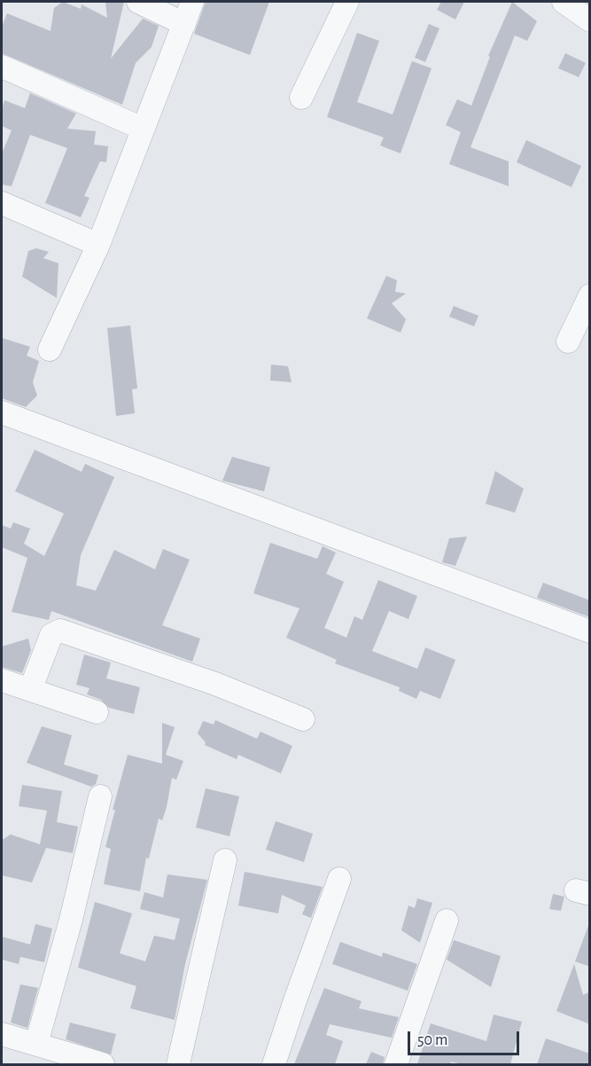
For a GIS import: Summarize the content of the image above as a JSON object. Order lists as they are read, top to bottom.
{
  "scale_bar": "50 m"
}
